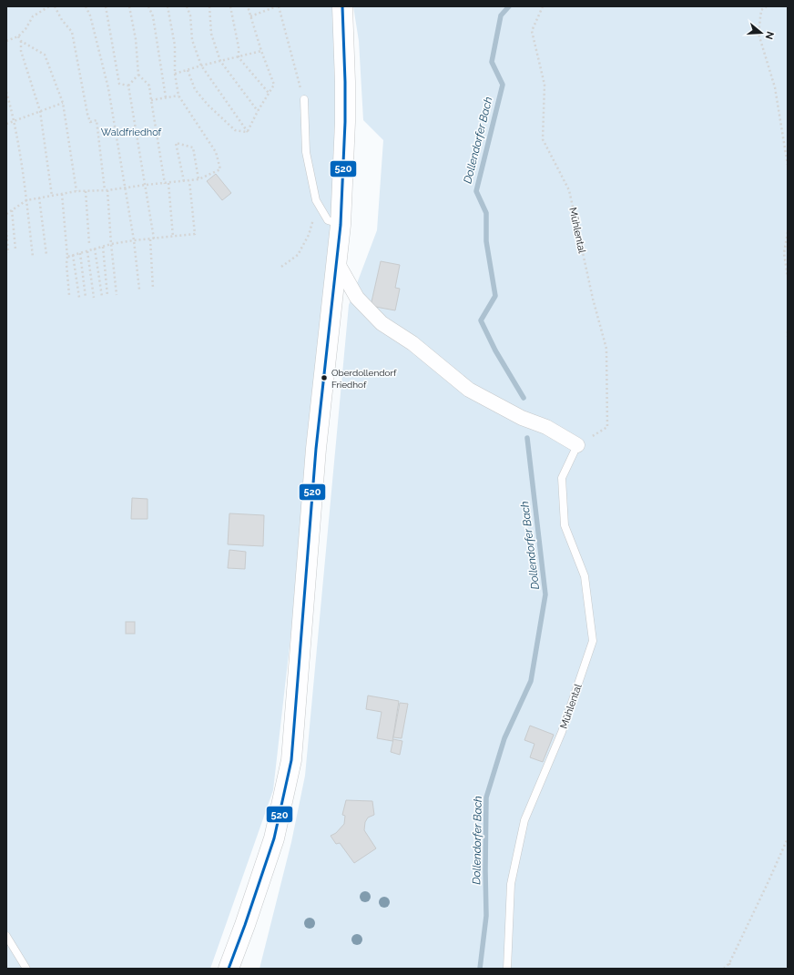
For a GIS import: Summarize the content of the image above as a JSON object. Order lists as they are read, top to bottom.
{
  "streets": {
    "lane": ["Mühlental"]
  },
  "water": ["Dollendorfer Bach"],
  "parks": ["Waldfriedhof"],
  "places": ["Oberdollendorf Friedhof"],
  "lines": ["transit line 520"],
  "north": "right"
}
